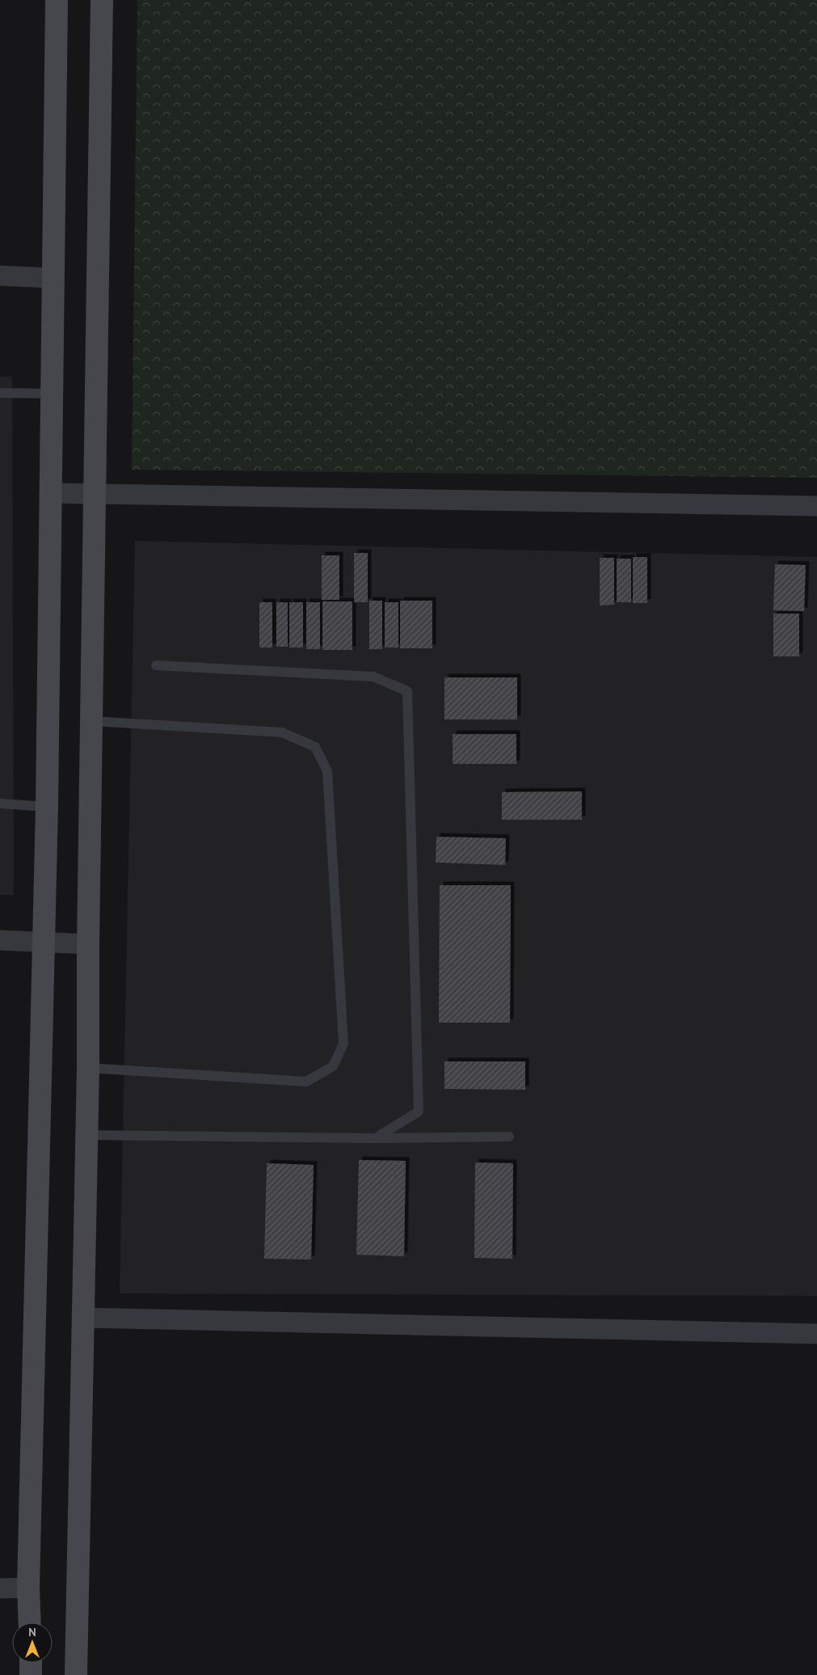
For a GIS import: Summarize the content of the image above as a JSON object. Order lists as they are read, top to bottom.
{
  "north": "top"
}
